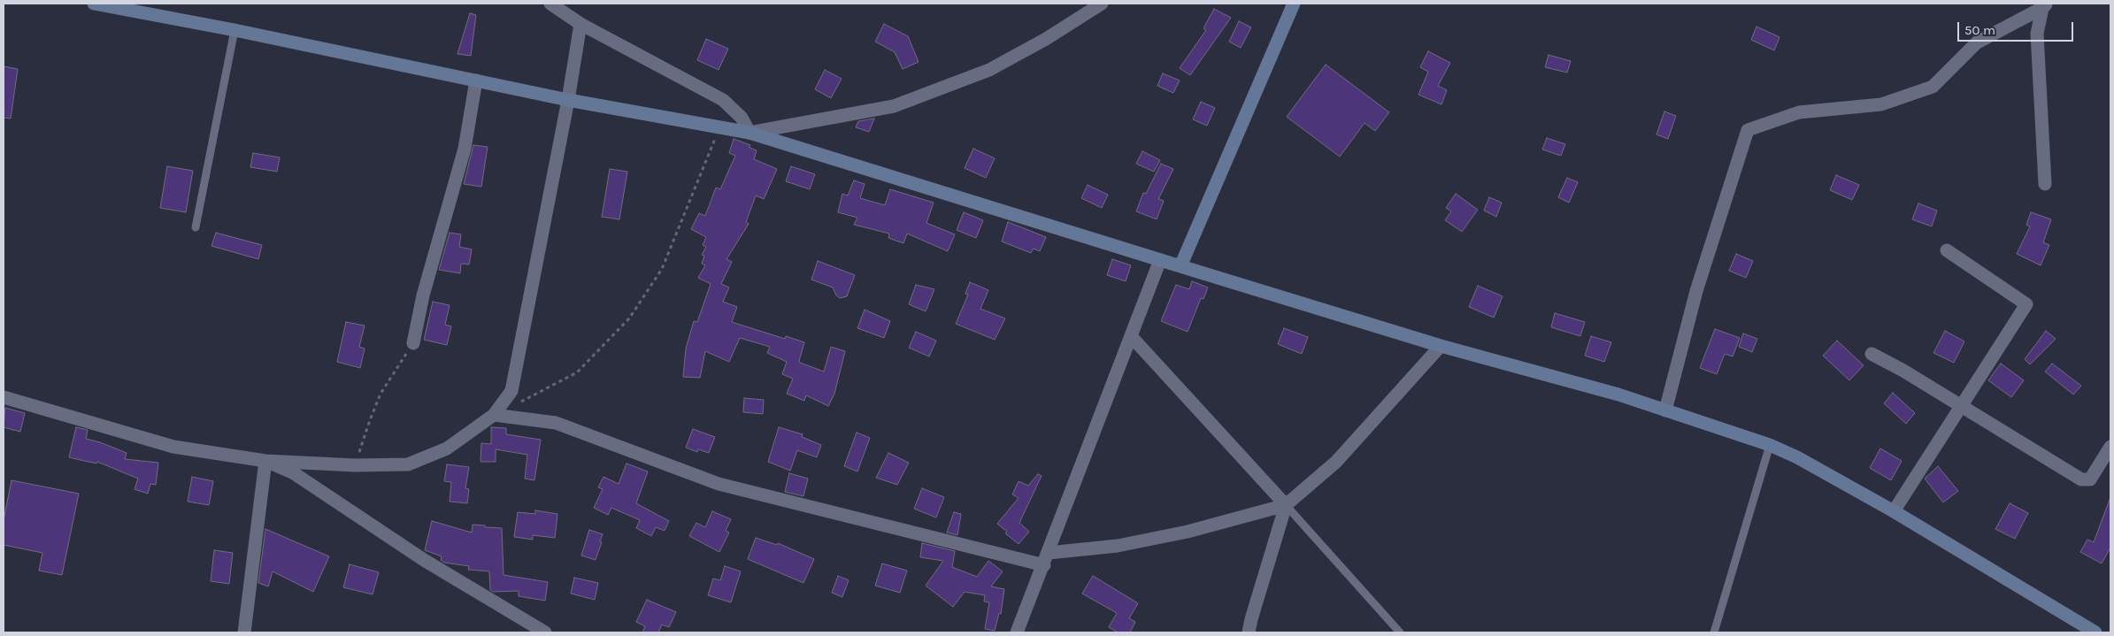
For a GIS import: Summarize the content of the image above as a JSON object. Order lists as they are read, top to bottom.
{
  "scale_bar": "50 m"
}
